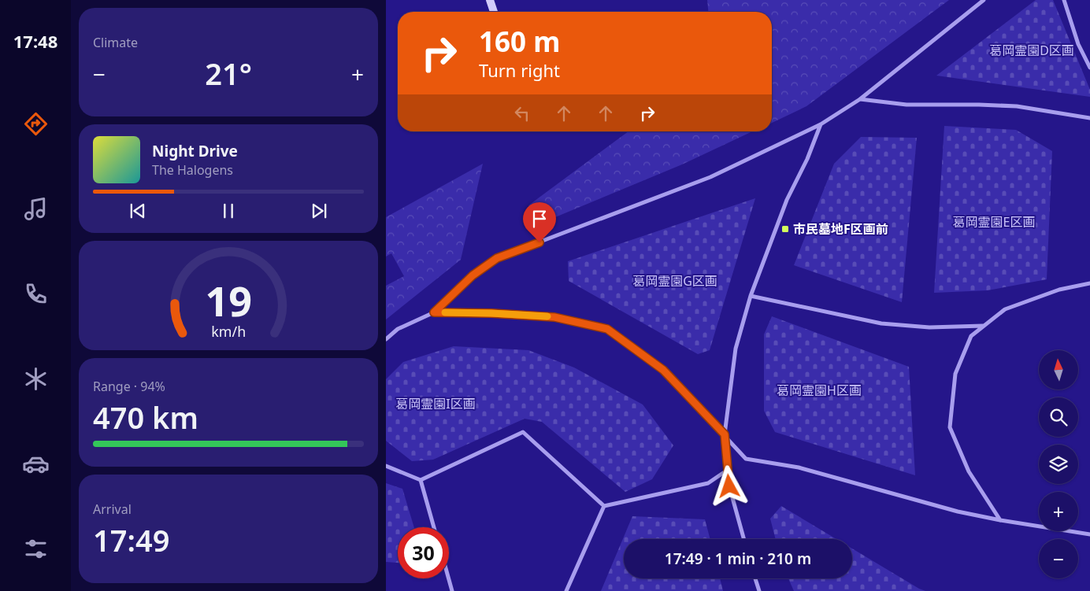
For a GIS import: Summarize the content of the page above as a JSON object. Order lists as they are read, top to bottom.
{
  "parks": [
    "葛岡霊園D区画",
    "葛岡霊園E区画",
    "葛岡霊園G区画",
    "葛岡霊園H区画",
    "葛岡霊園I区画"
  ],
  "places": {
    "transit": ["市民墓地F区画前"]
  },
  "north": "top",
  "page": {
    "tabs": "17:48",
    "tile": [
      "Climate",
      ["Range · 94%", "470 km"],
      ["Arrival", "17:49"]
    ],
    "turn": ["160 m", "Turn right"],
    "heat": ["−", "21°", "+"],
    "song": ["Night Drive", "The Halogens"],
    "map_buttons": ["+", "−"],
    "limit": "30",
    "trip": "17:49 · 1 min · 210 m",
    "gauge": ["19", "km/h"]
  }
}
